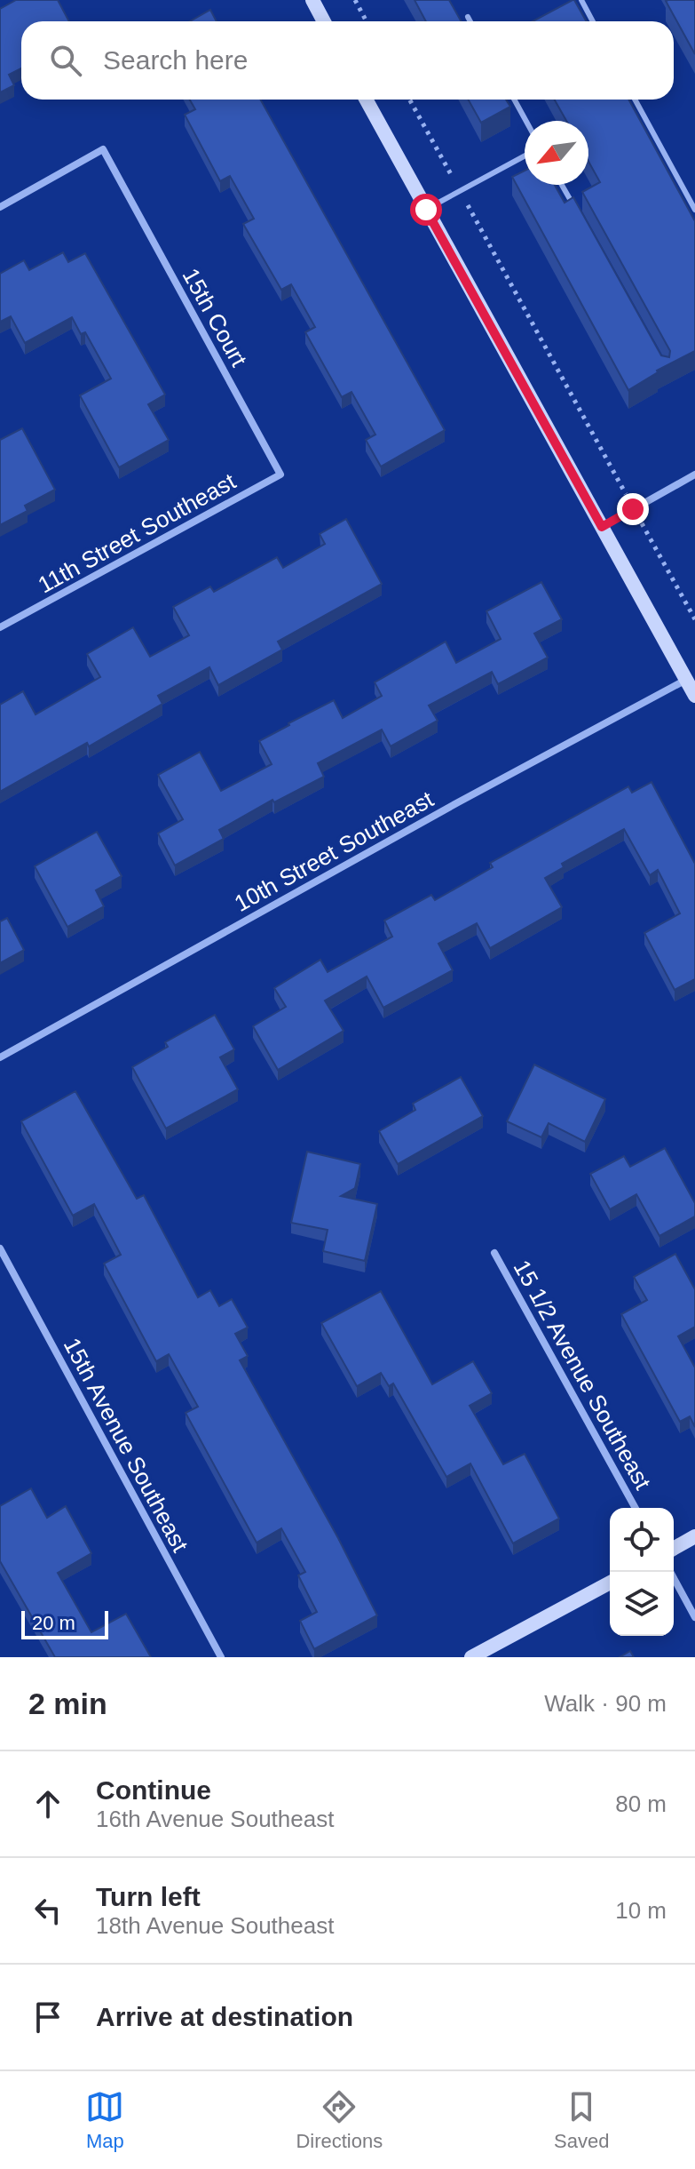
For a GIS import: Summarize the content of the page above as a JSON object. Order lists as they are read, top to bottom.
{
  "streets": {
    "street": [
      "15th Court",
      "11th Street Southeast",
      "10th Street Southeast",
      "15 1/2 Avenue Southeast",
      "15th Avenue Southeast"
    ]
  },
  "crossings": [
    ["15th Court", "11th Street Southeast"]
  ],
  "scale_bar": "20 m",
  "north": "bottom left",
  "page": {
    "search": "Search here",
    "scale": "20 m",
    "heading": ["2 min", "Walk · 90 m"],
    "list": [
      ["Continue", "16th Avenue Southeast", "80 m"],
      ["Turn left", "18th Avenue Southeast", "10 m"],
      "Arrive at destination"
    ],
    "nav": ["Map", "Directions", "Saved"]
  }
}
